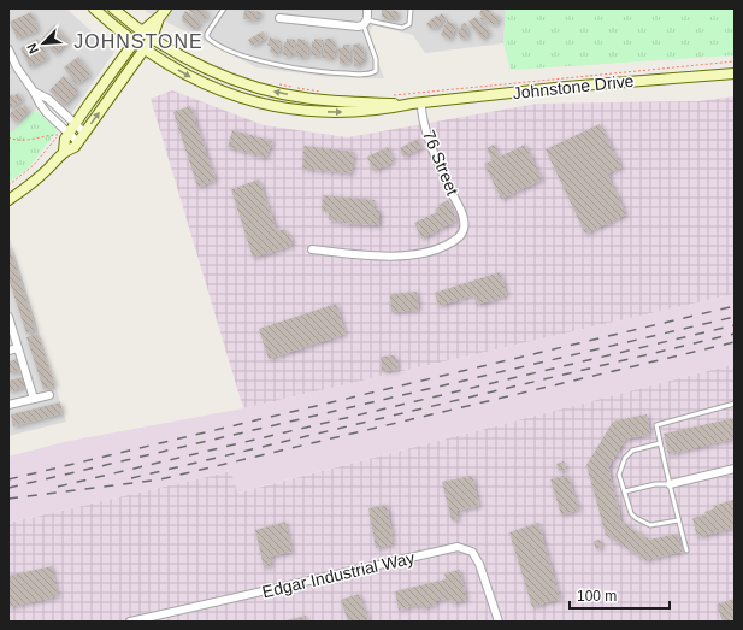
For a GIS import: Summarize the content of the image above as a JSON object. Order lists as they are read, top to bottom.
{
  "streets": {
    "main road": ["Johnstone Drive"],
    "street": ["76 Street", "Edgar Industrial Way"]
  },
  "crossings": [
    ["Johnstone Drive", "76 Street"]
  ],
  "districts": ["JOHNSTONE"],
  "scale_bar": "100 m",
  "north": "bottom left"
}
